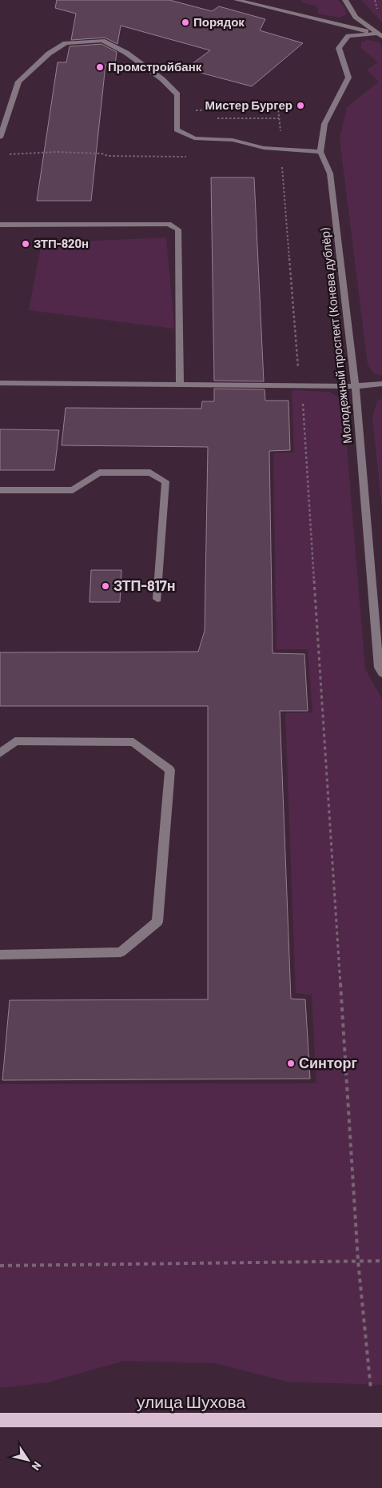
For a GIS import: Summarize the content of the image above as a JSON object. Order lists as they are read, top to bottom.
{
  "streets": {
    "main road": ["улица Шухова"],
    "street": ["Молодежный проспект (Конева дублёр)"]
  },
  "places": [
    "Порядок",
    "Промстройбанк",
    "Мистер Бургер",
    "ЗТП-820н",
    "ЗТП-817н",
    "Синторг"
  ],
  "north": "bottom right"
}
